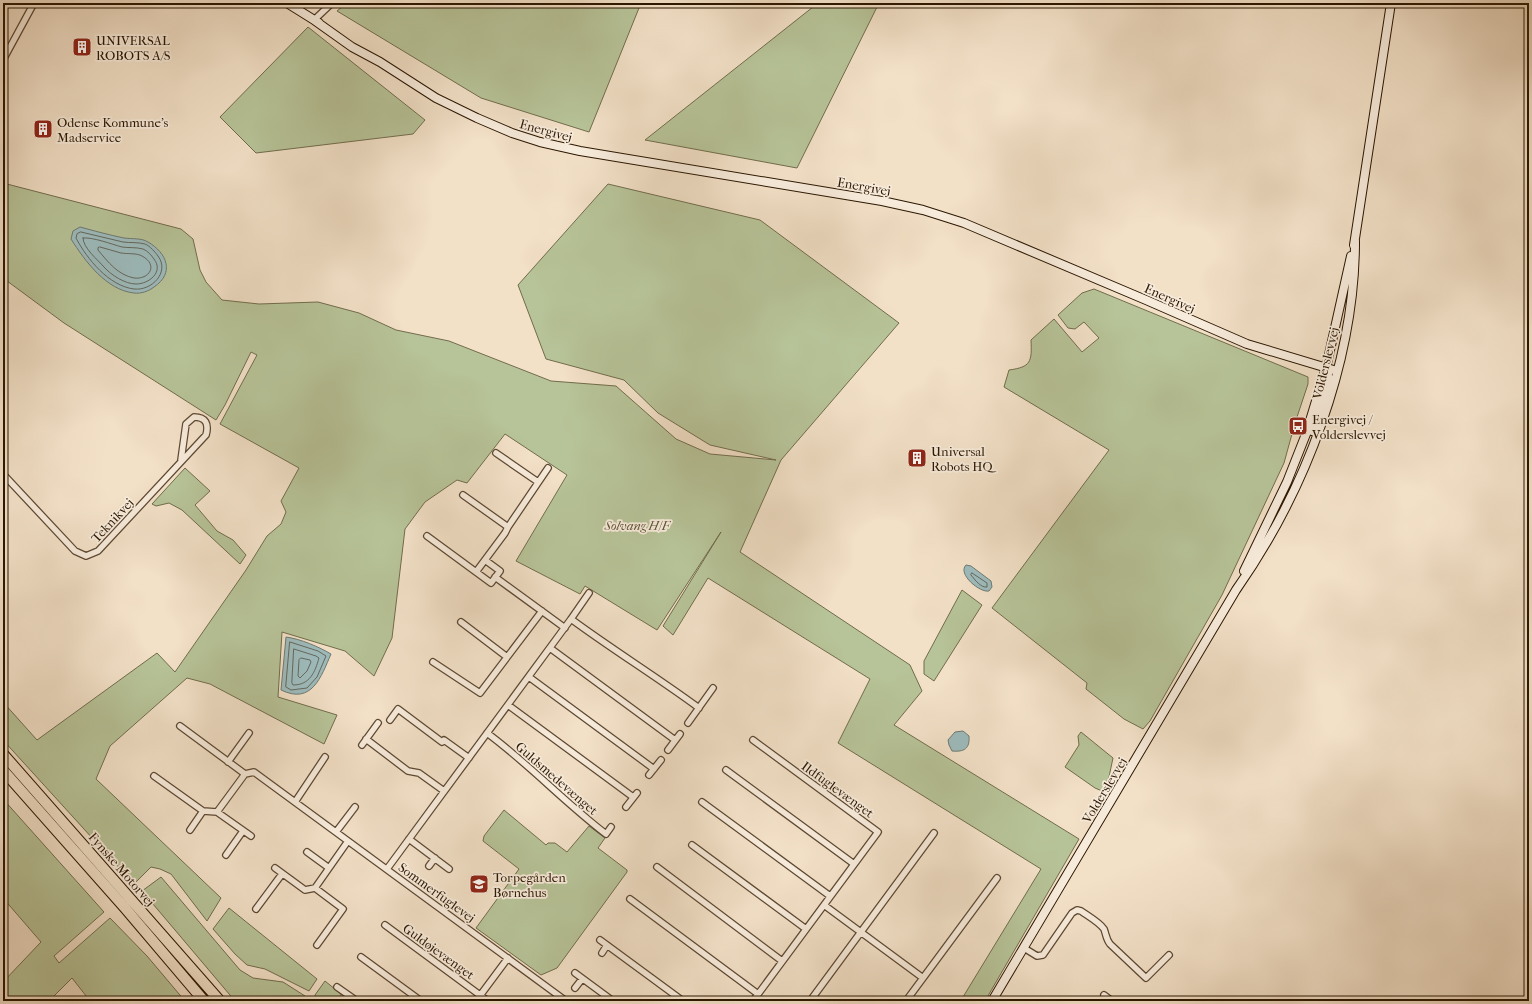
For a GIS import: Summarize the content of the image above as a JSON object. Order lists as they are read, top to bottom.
{
  "streets": {
    "highway": ["Fynske Motorvej"],
    "street": [
      "Energivej",
      "Volderslevvej",
      "Teknikvej",
      "Guldsmedevænget",
      "Ildfuglevænget",
      "Sommerfuglevej",
      "Guldøjevænget"
    ]
  },
  "crossings": [
    ["Energivej", "Volderslevvej"],
    ["Sommerfuglevej", "Guldøjevænget"]
  ],
  "parks": ["Solvang H/F"],
  "places": {
    "building": ["UNIVERSAL ROBOTS A/S", "Odense Kommune's Madservice", "Universal Robots HQ"],
    "bus stop": ["Energivej / Volderslevvej"],
    "school or university": ["Torpegården Børnehus"]
  }
}
